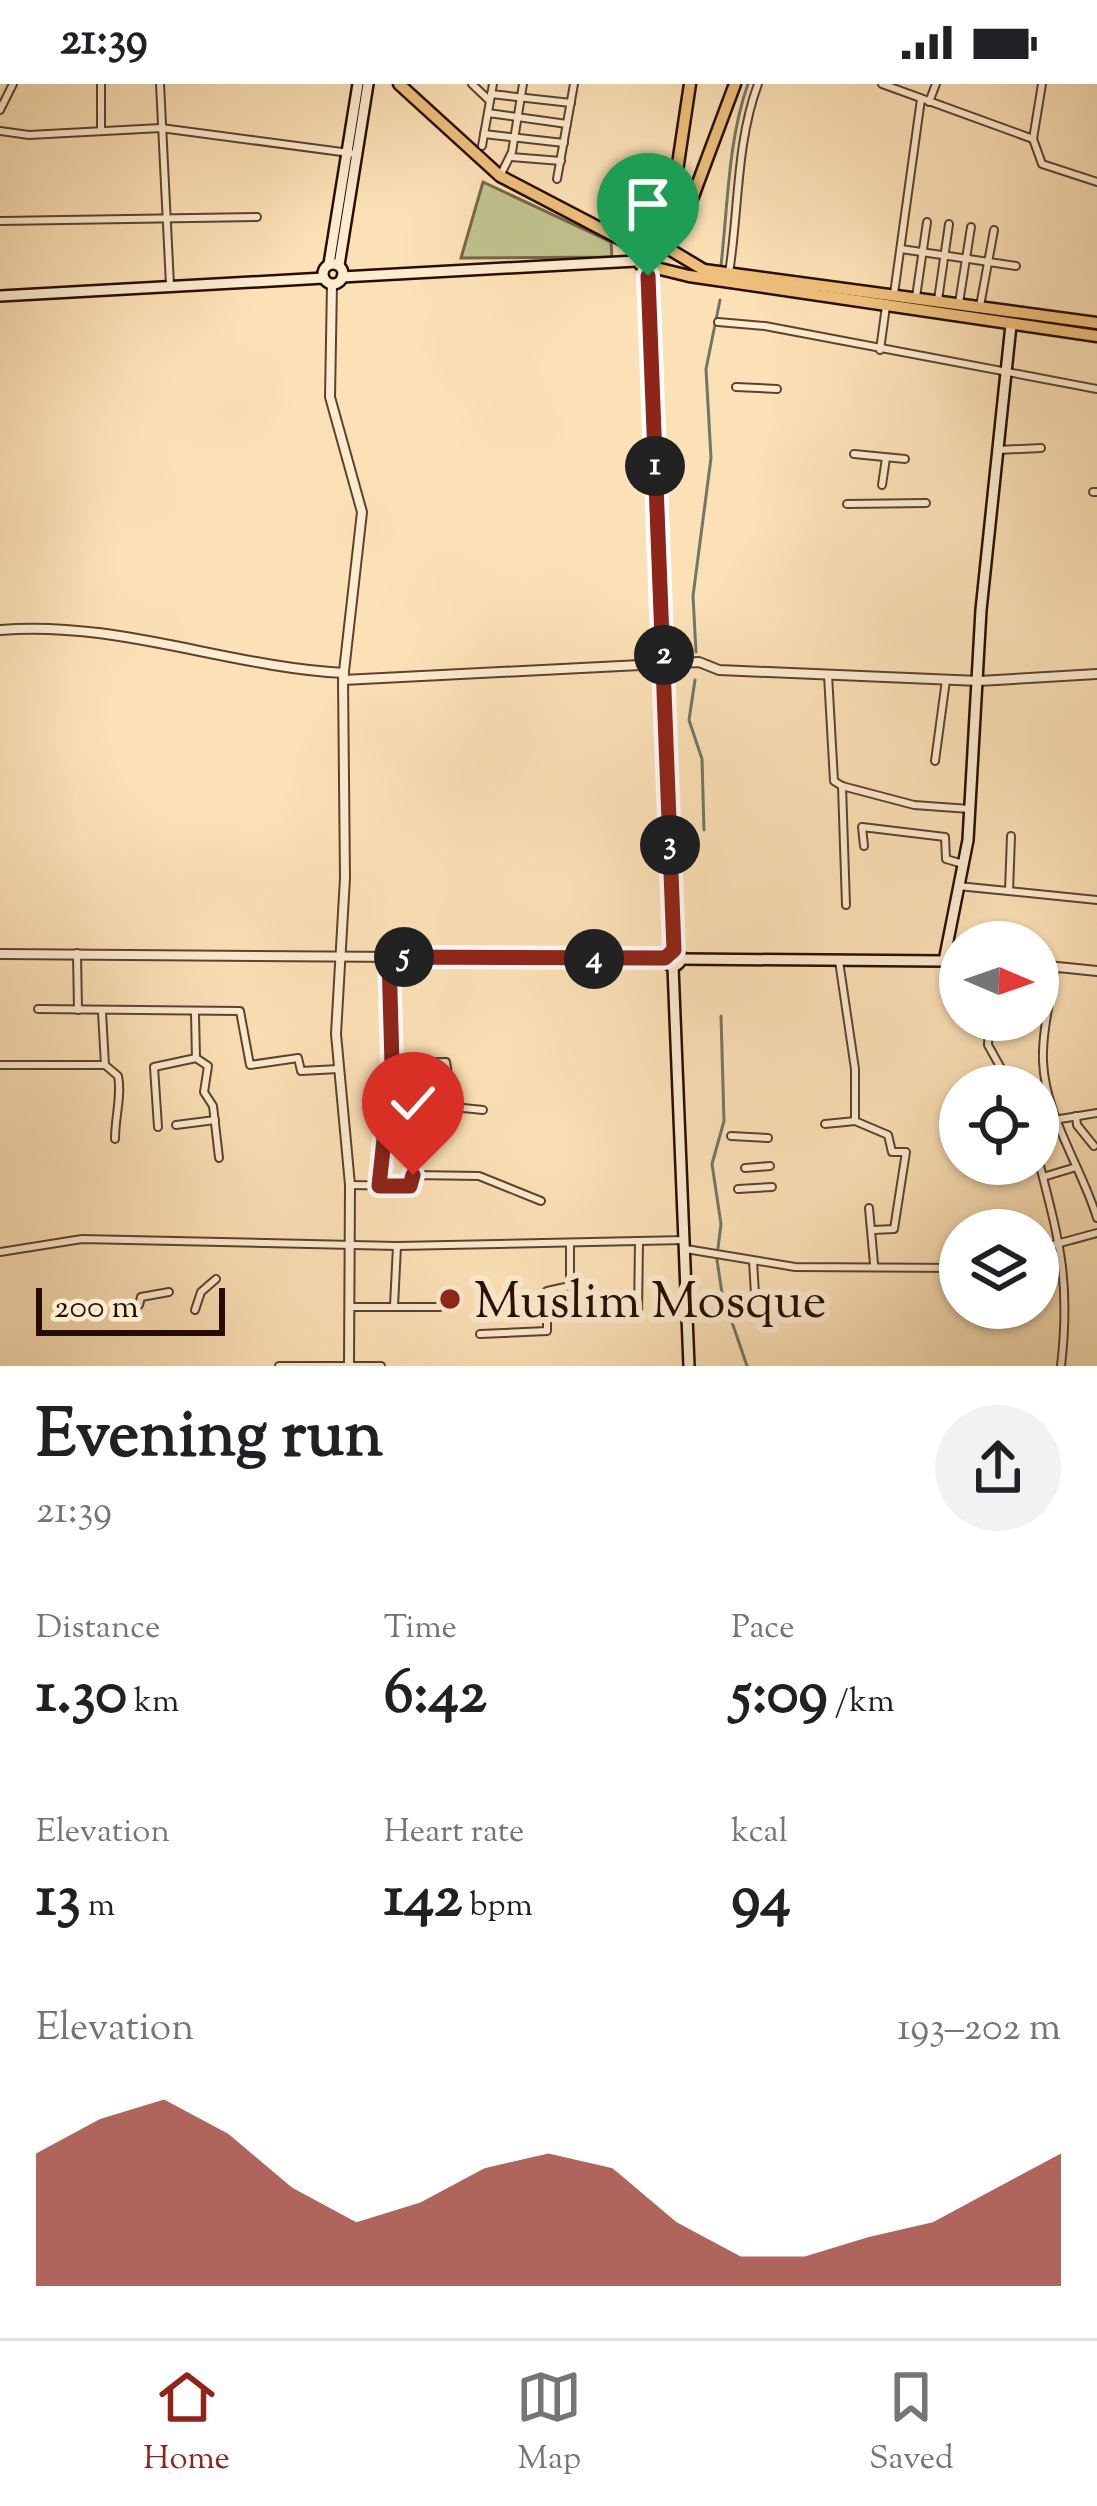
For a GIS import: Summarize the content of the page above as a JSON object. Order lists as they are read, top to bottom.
{
  "places": ["Muslim Mosque"],
  "scale_bar": "200 m",
  "north": "right",
  "page": {
    "status": "21:39",
    "pins": [
      "1",
      "2",
      "3",
      "5",
      "4"
    ],
    "scale": "200 m",
    "heading": ["Evening run", "21:39"],
    "stats": [
      ["Distance", "1.30 km"],
      ["Time", "6:42"],
      ["Pace", "5:09 /km"],
      ["Elevation", "13 m"],
      ["Heart rate", "142 bpm"],
      ["kcal", "94"]
    ],
    "chart": ["Elevation", "193–202 m"],
    "tabs": ["Home", "Map", "Saved"]
  }
}
